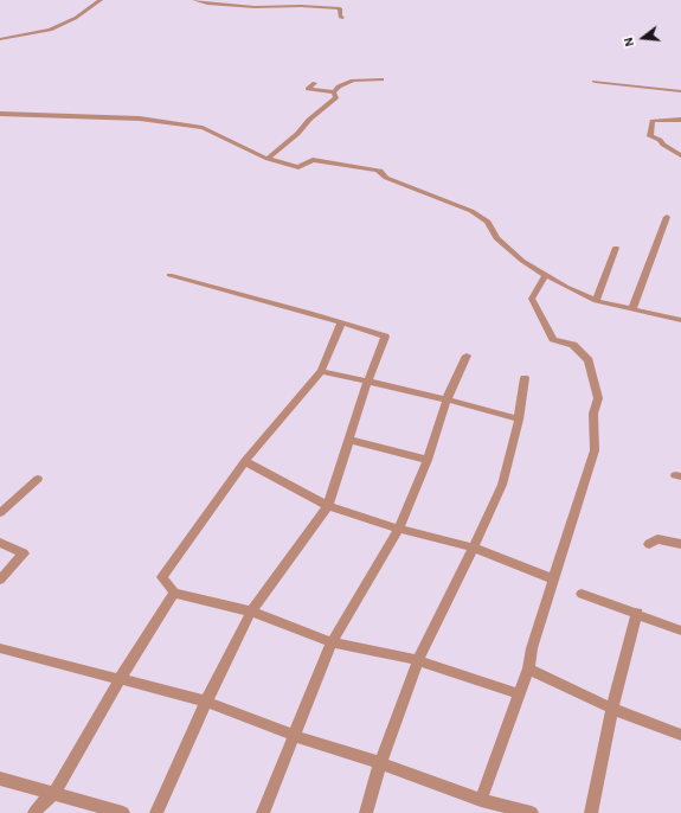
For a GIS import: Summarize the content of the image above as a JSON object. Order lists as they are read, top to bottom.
{
  "north": "left"
}
